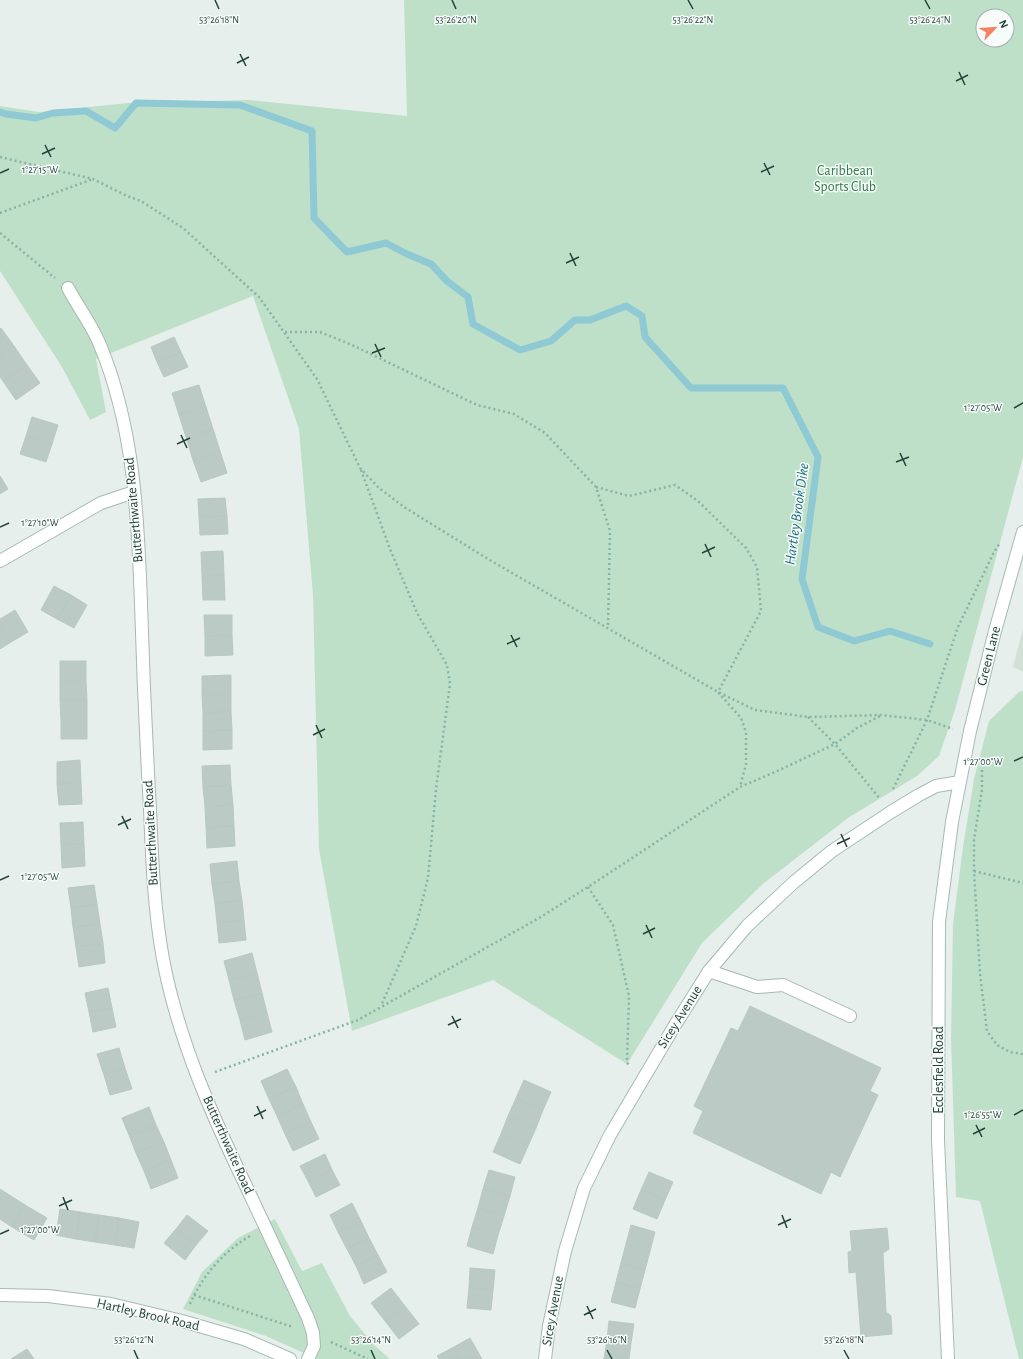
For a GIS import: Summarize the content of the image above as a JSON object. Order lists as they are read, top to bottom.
{
  "streets": {
    "street": [
      "Butterthwaite Road",
      "Green Lane",
      "Sicey Avenue",
      "Ecclesfield Road",
      "Hartley Brook Road"
    ]
  },
  "crossings": [
    ["Green Lane", "Sicey Avenue"],
    ["Green Lane", "Ecclesfield Road"],
    ["Sicey Avenue", "Ecclesfield Road"]
  ],
  "water": ["Hartley Brook Dike"],
  "parks": ["Caribbean Sports Club"],
  "north": "top right",
  "coordinates": [
    "53°26'18\"N",
    "53°26'20\"N",
    "53°26'22\"N",
    "53°26'24\"N",
    "1°27'15\"W",
    "1°27'05\"W",
    "1°27'10\"W",
    "1°27'00\"W",
    "1°26'55\"W",
    "53°26'12\"N",
    "53°26'14\"N",
    "53°26'16\"N"
  ]
}
